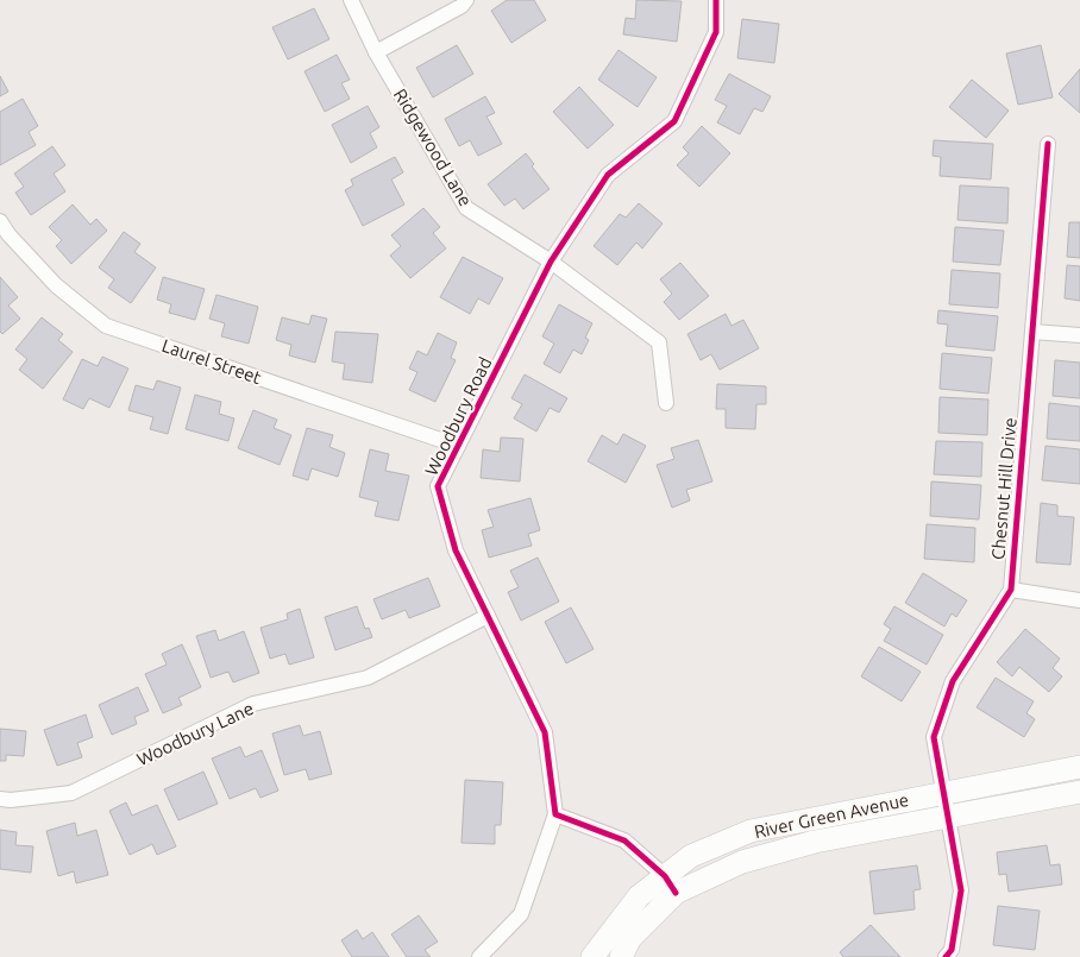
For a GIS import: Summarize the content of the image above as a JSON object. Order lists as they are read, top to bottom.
{
  "streets": {
    "street": [
      "Ridgewood Lane",
      "Laurel Street",
      "Woodbury Road",
      "Chesnut Hill Drive",
      "Woodbury Lane",
      "River Green Avenue"
    ]
  },
  "crossings": [
    ["Ridgewood Lane", "Woodbury Road"],
    ["Laurel Street", "Woodbury Road"],
    ["Woodbury Road", "Woodbury Lane"],
    ["Chesnut Hill Drive", "River Green Avenue"]
  ]
}
